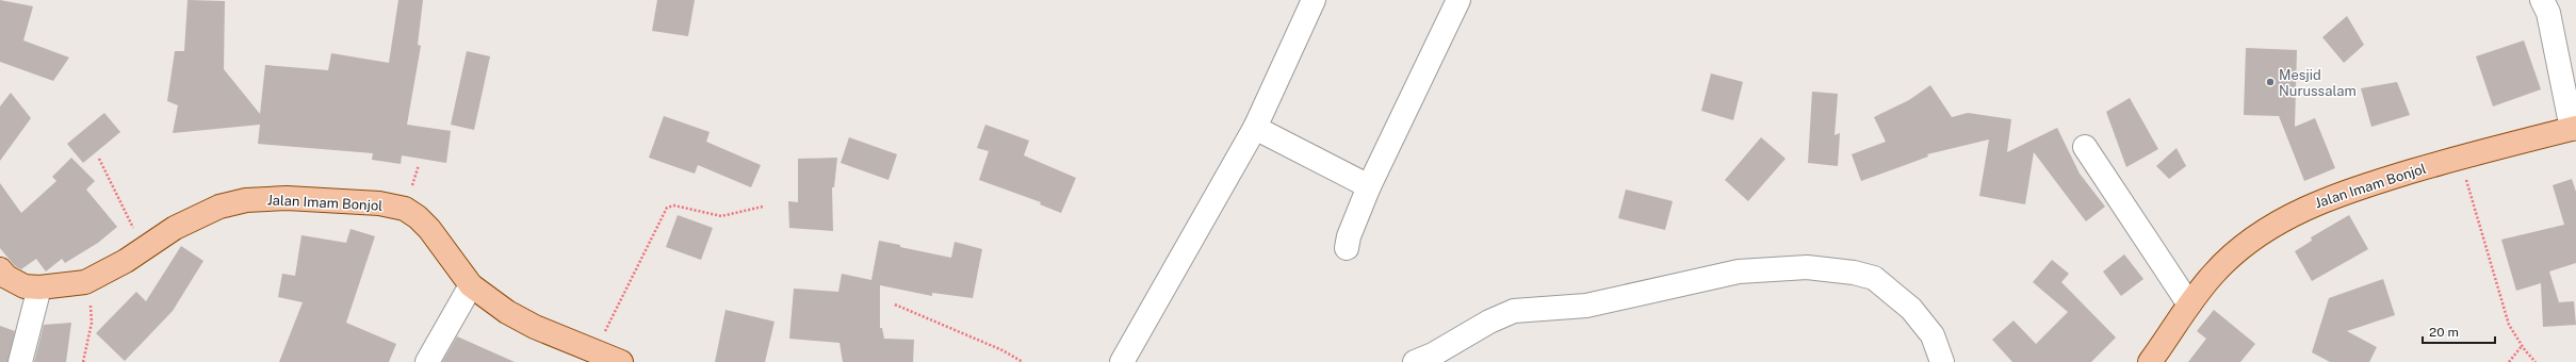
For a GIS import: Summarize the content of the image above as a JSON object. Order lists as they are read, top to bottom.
{
  "streets": {
    "main road": ["Jalan Imam Bonjol"]
  },
  "places": ["Mesjid Nurussalam"],
  "scale_bar": "20 m"
}
